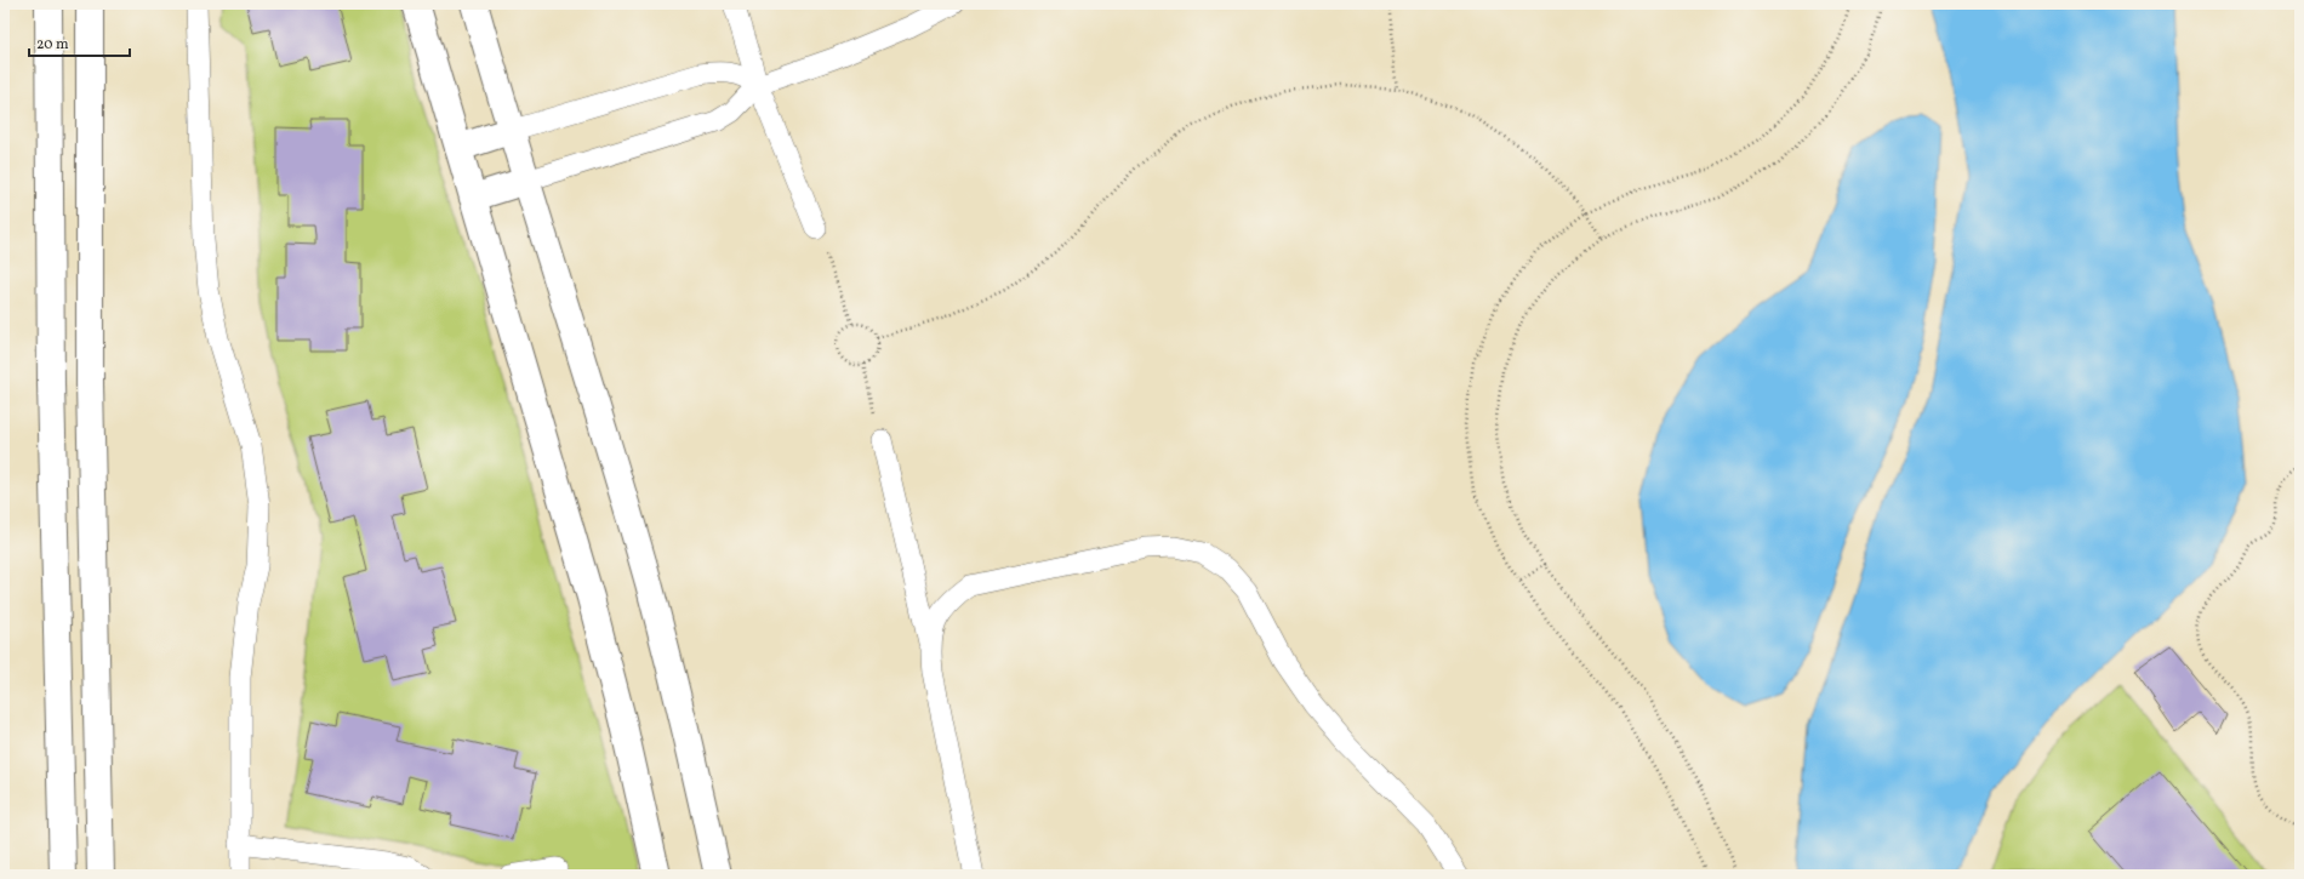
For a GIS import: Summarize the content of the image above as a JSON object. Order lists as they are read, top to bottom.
{
  "scale_bar": "20 m"
}
